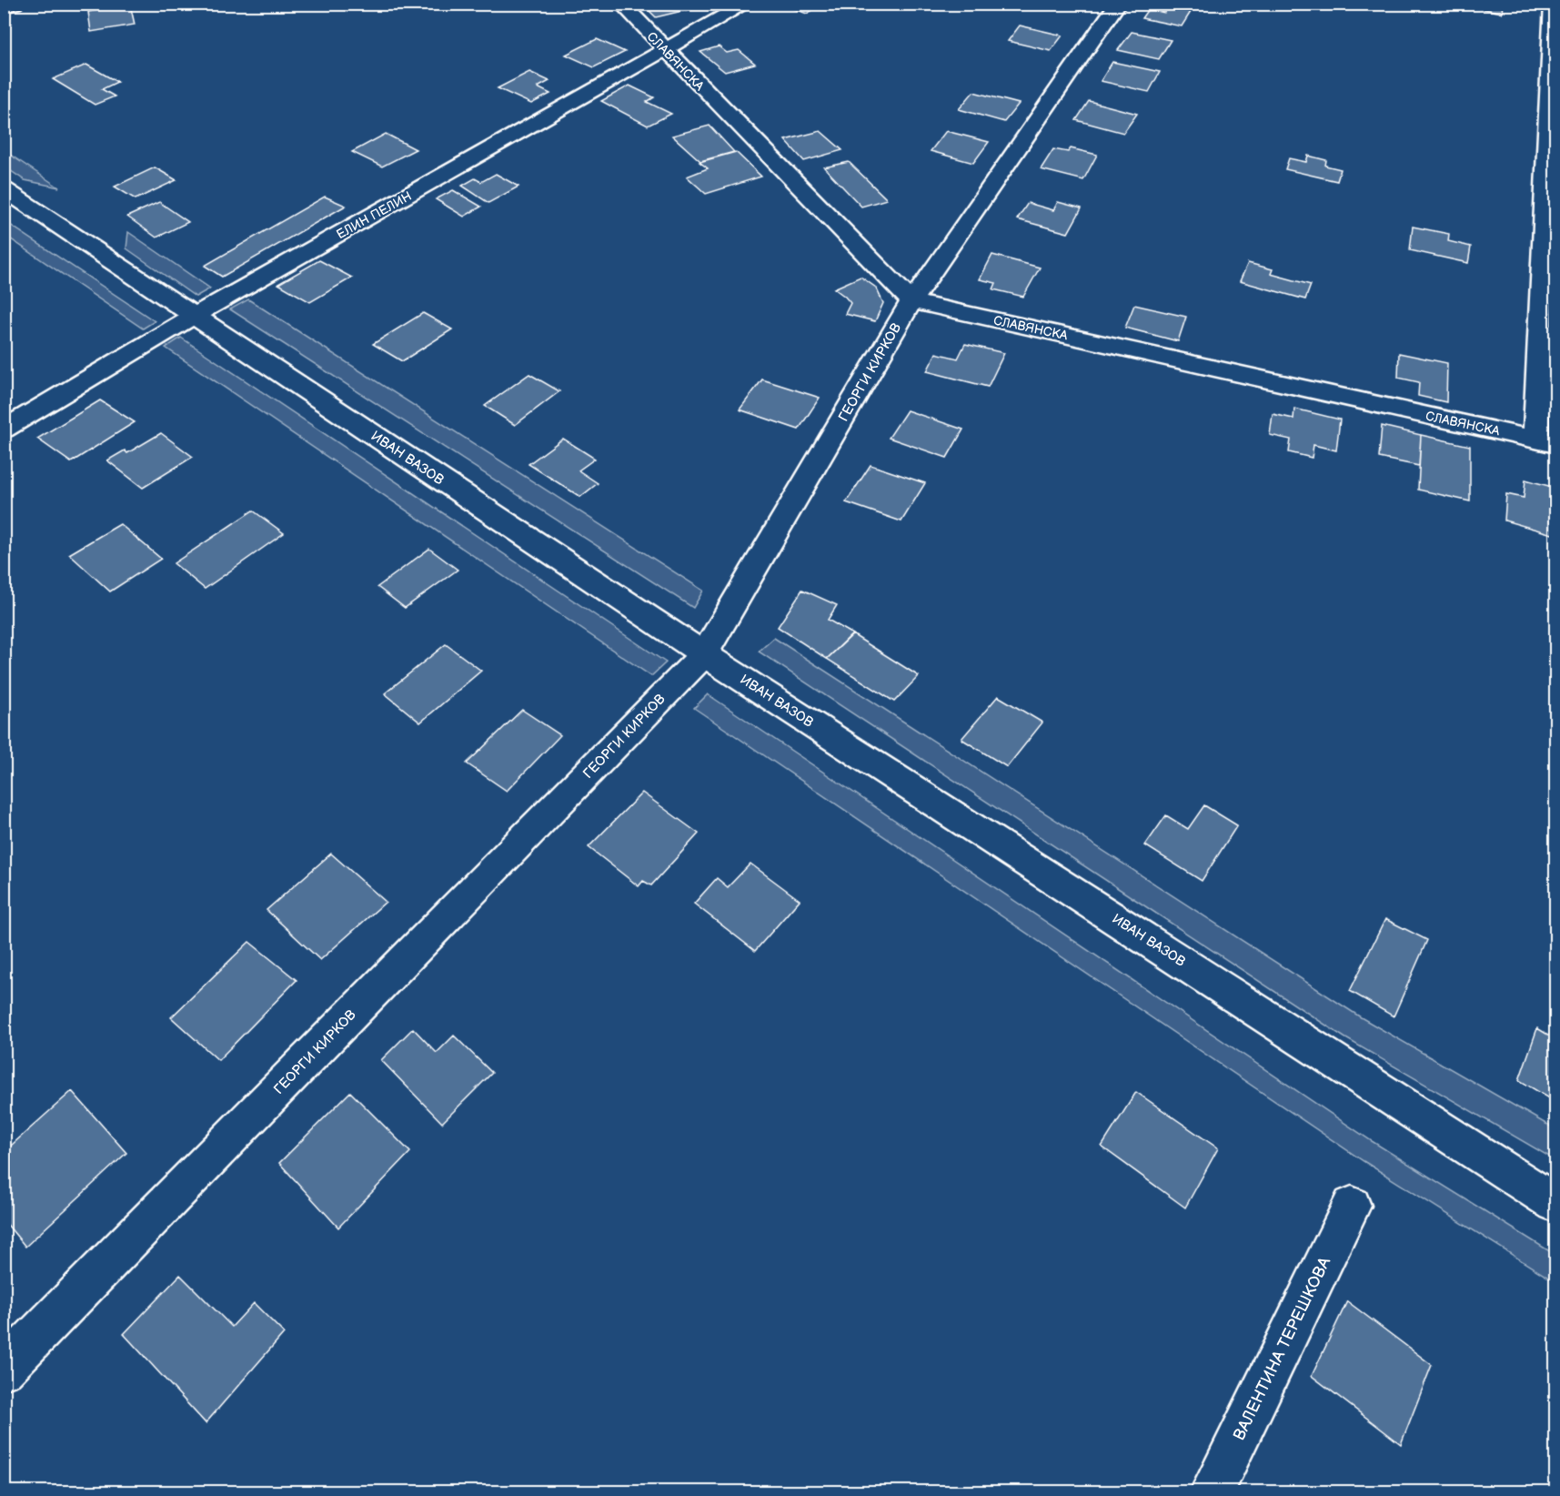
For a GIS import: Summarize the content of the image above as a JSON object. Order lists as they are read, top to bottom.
{
  "streets": {
    "street": [
      "СЛАВЯНСКА",
      "ЕЛИН ПЕЛИН",
      "ГЕОРГИ КИРКОВ",
      "ИВАН ВАЗОВ",
      "ВАЛЕНТИНА ТЕРЕШКОВА"
    ]
  },
  "crossings": [
    ["СЛАВЯНСКА", "ЕЛИН ПЕЛИН"],
    ["СЛАВЯНСКА", "ГЕОРГИ КИРКОВ"],
    ["ЕЛИН ПЕЛИН", "ИВАН ВАЗОВ"],
    ["ГЕОРГИ КИРКОВ", "ИВАН ВАЗОВ"]
  ]
}
